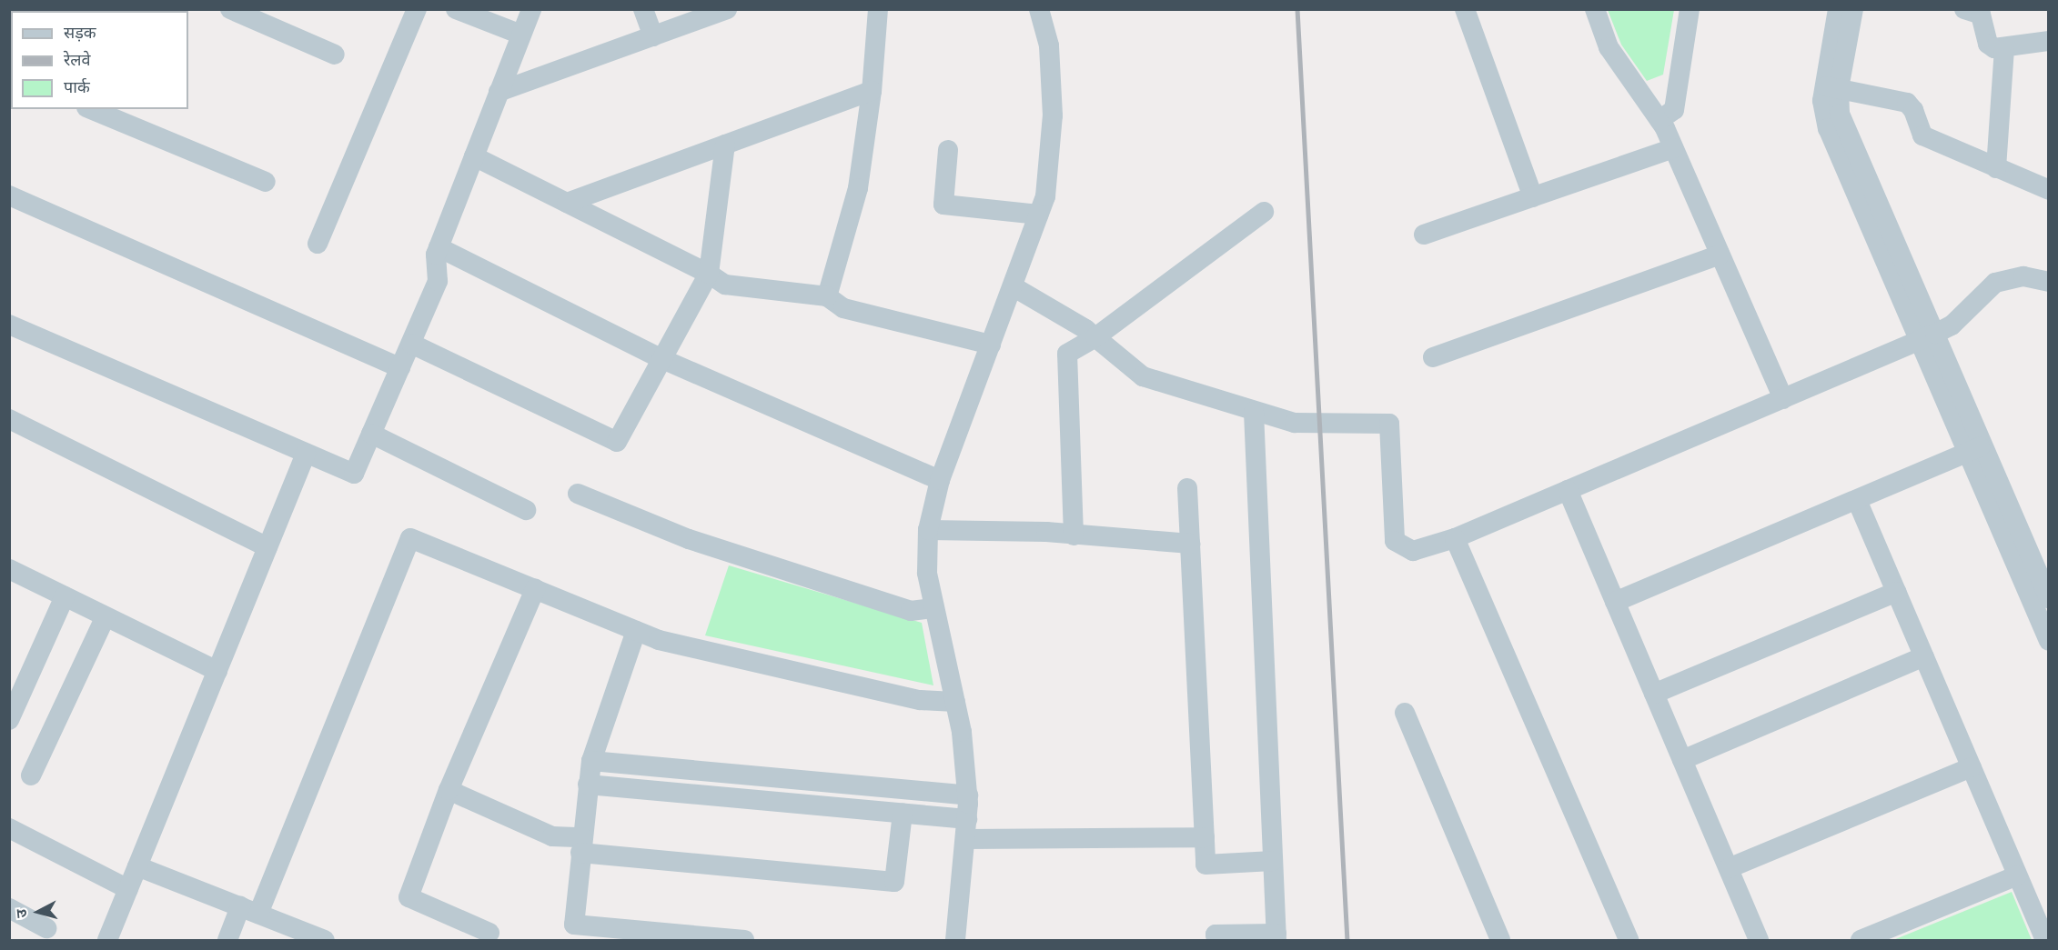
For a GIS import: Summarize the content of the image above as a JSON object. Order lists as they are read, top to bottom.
{
  "legend": ["सड़क", "रेलवे", "पार्क"],
  "north": "left"
}
